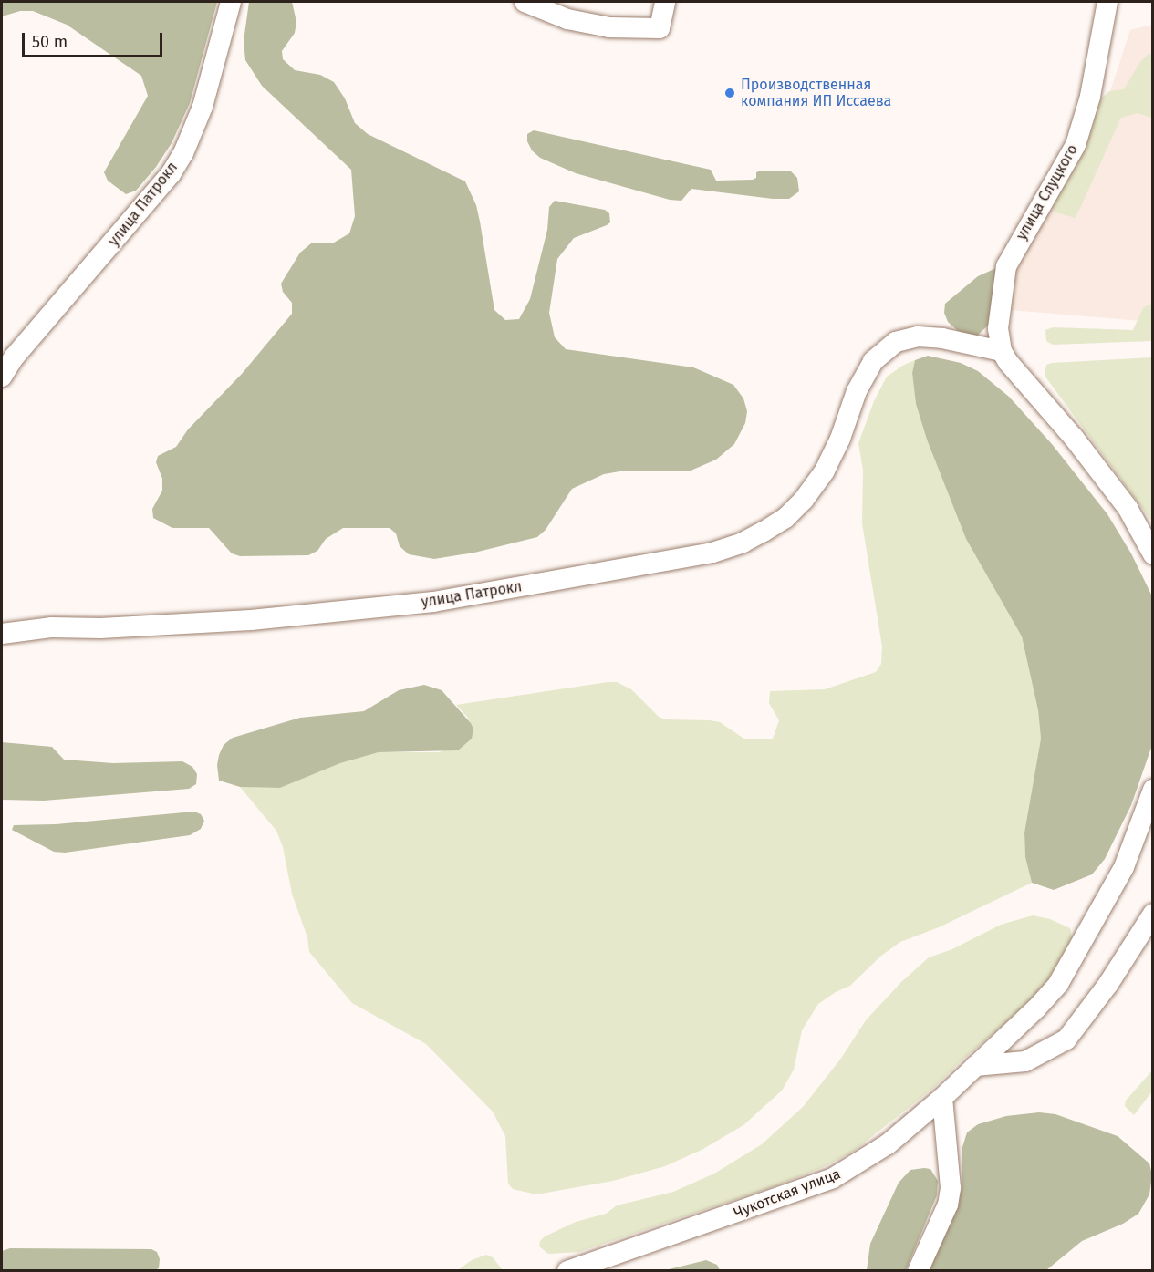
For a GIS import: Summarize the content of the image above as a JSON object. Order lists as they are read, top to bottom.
{
  "streets": {
    "street": ["улица Слуцкого", "улица Патрокл", "Чукотская улица"]
  },
  "crossings": [
    ["улица Слуцкого", "улица Патрокл"]
  ],
  "places": ["Производственная компания ИП Иссаева"],
  "scale_bar": "50 m"
}
